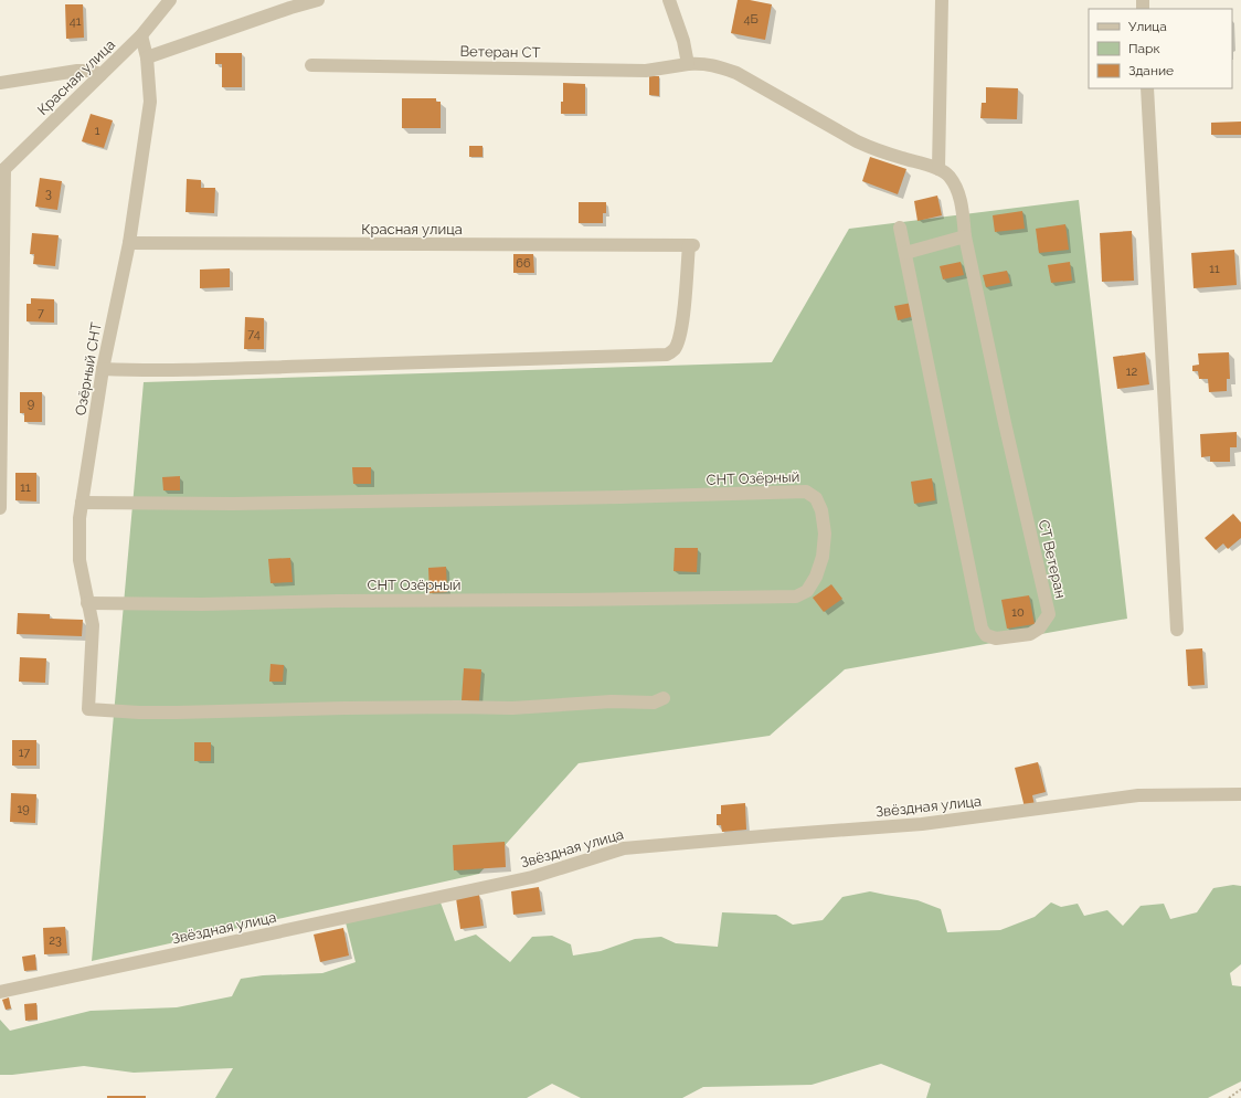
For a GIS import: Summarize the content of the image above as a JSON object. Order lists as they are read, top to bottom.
{
  "streets": {
    "street": [
      "Ветеран СТ",
      "Красная улица",
      "Озёрный СНТ",
      "СНТ Озёрный",
      "СТ Ветеран",
      "Звёздная улица"
    ]
  },
  "crossings": [
    ["Ветеран СТ", "СТ Ветеран"],
    ["Красная улица", "Озёрный СНТ"],
    ["Озёрный СНТ", "СНТ Озёрный"]
  ],
  "house_numbers": [
    "4Б",
    "41",
    "1",
    "3",
    "66",
    "11",
    "7",
    "74",
    "12",
    "9",
    "11",
    "10",
    "17",
    "19",
    "23"
  ],
  "legend": ["Улица", "Парк", "Здание"]
}
